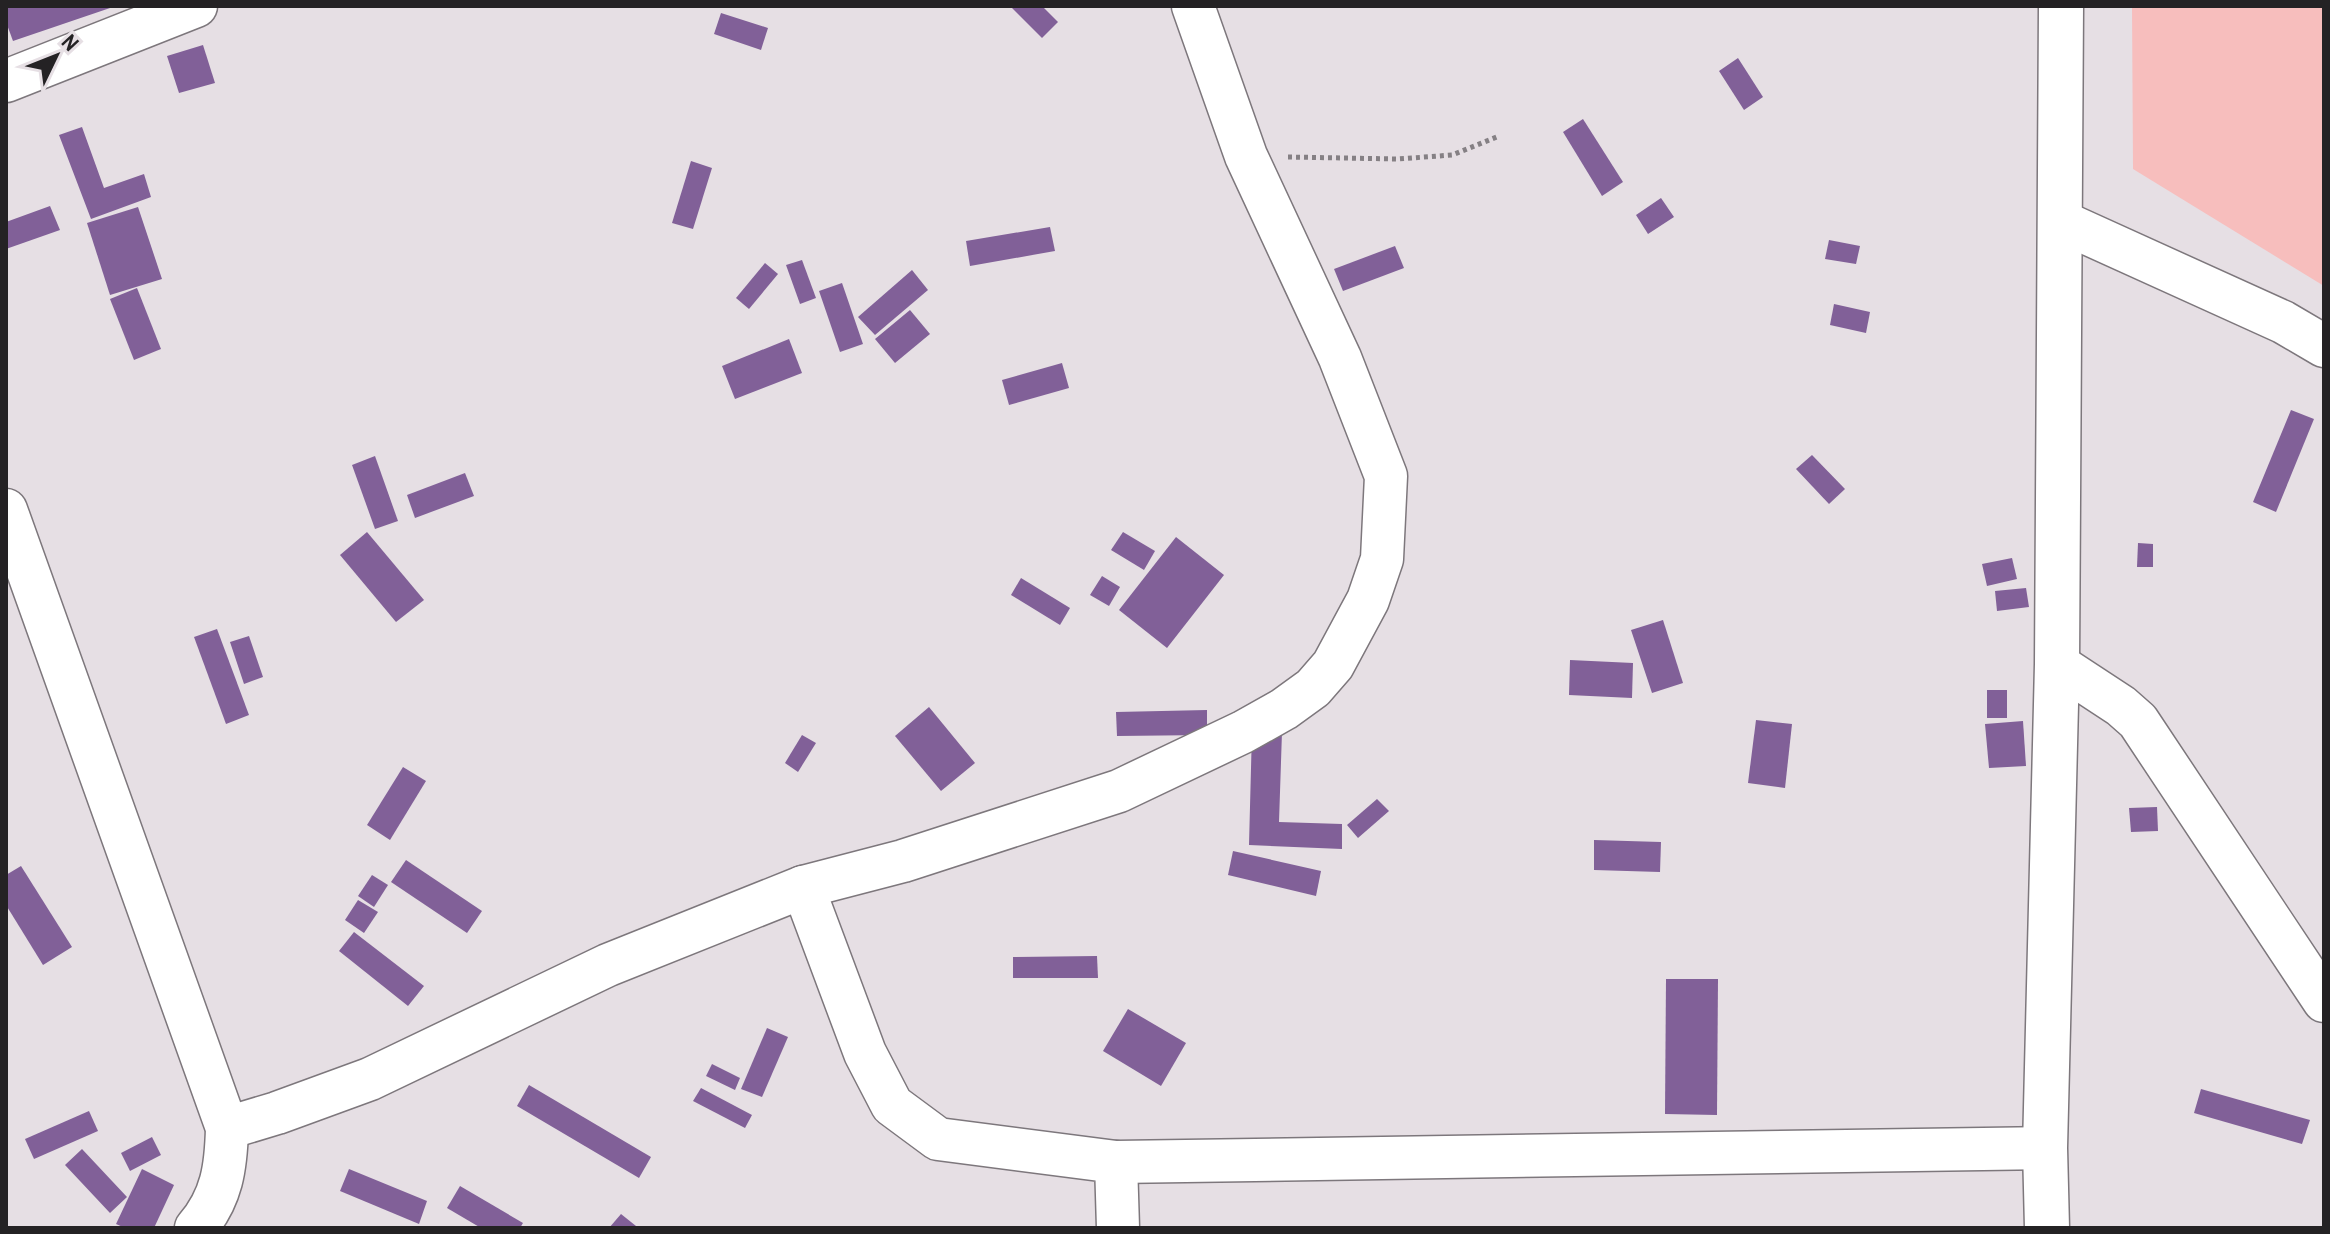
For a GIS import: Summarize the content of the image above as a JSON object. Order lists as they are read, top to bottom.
{
  "north": "top right"
}
